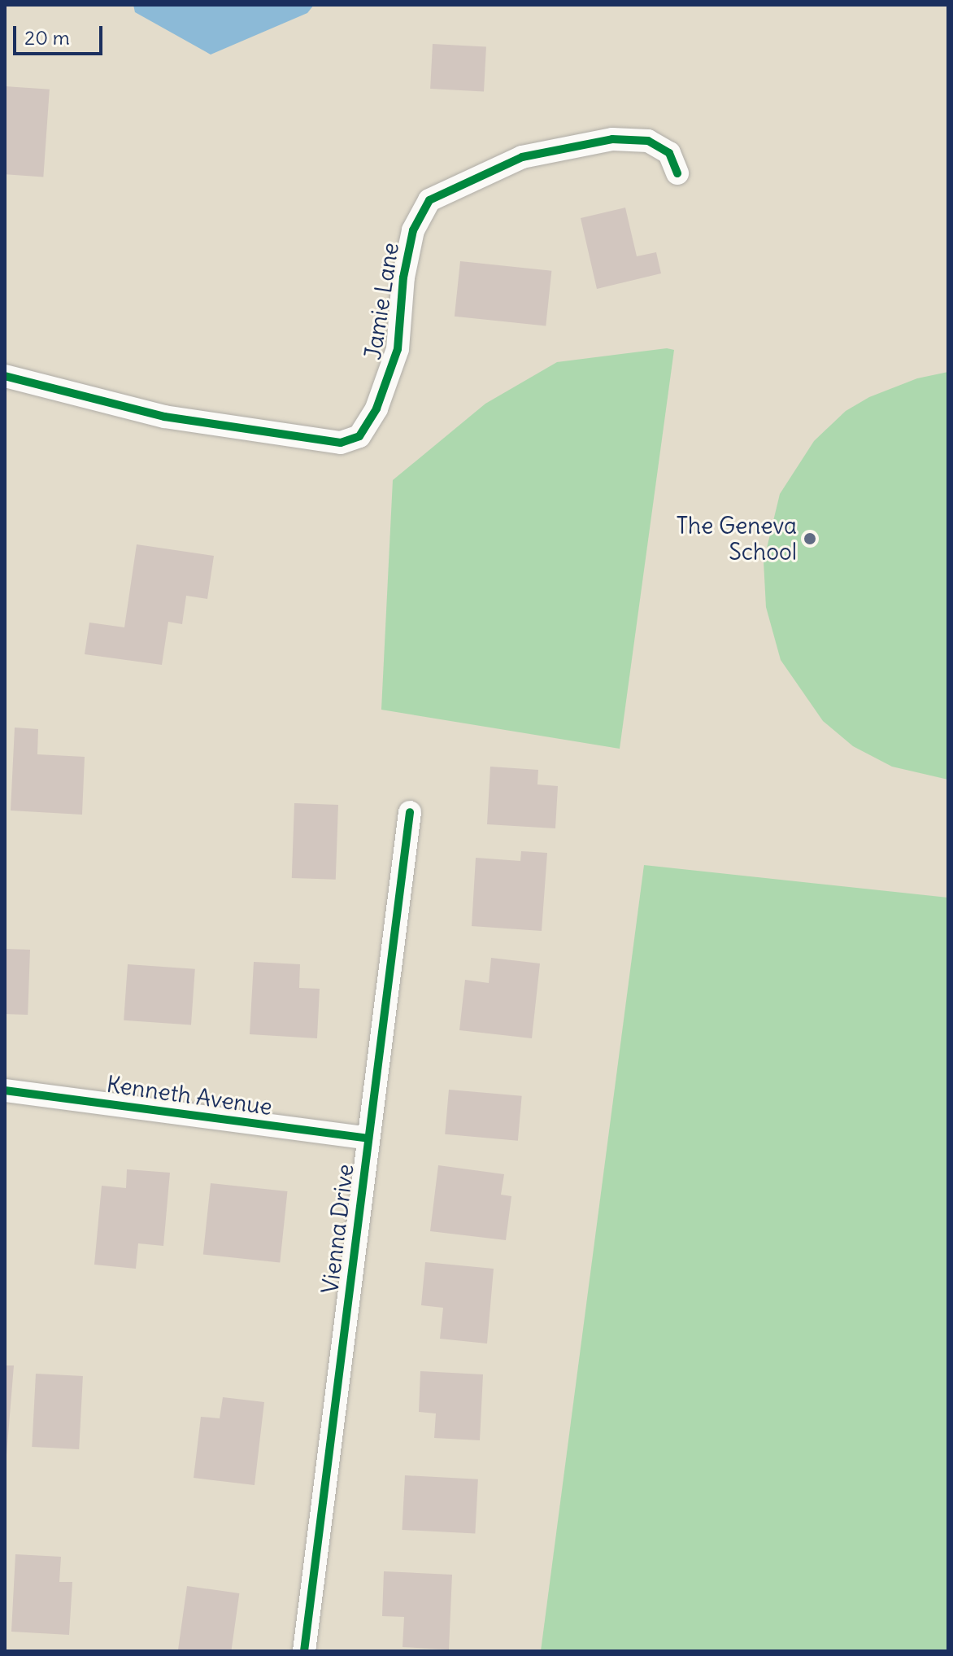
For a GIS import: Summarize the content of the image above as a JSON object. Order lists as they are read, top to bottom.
{
  "streets": {
    "street": ["Jamie Lane", "Kenneth Avenue", "Vienna Drive"]
  },
  "crossings": [
    ["Kenneth Avenue", "Vienna Drive"]
  ],
  "places": ["The Geneva School"],
  "scale_bar": "20 m"
}
